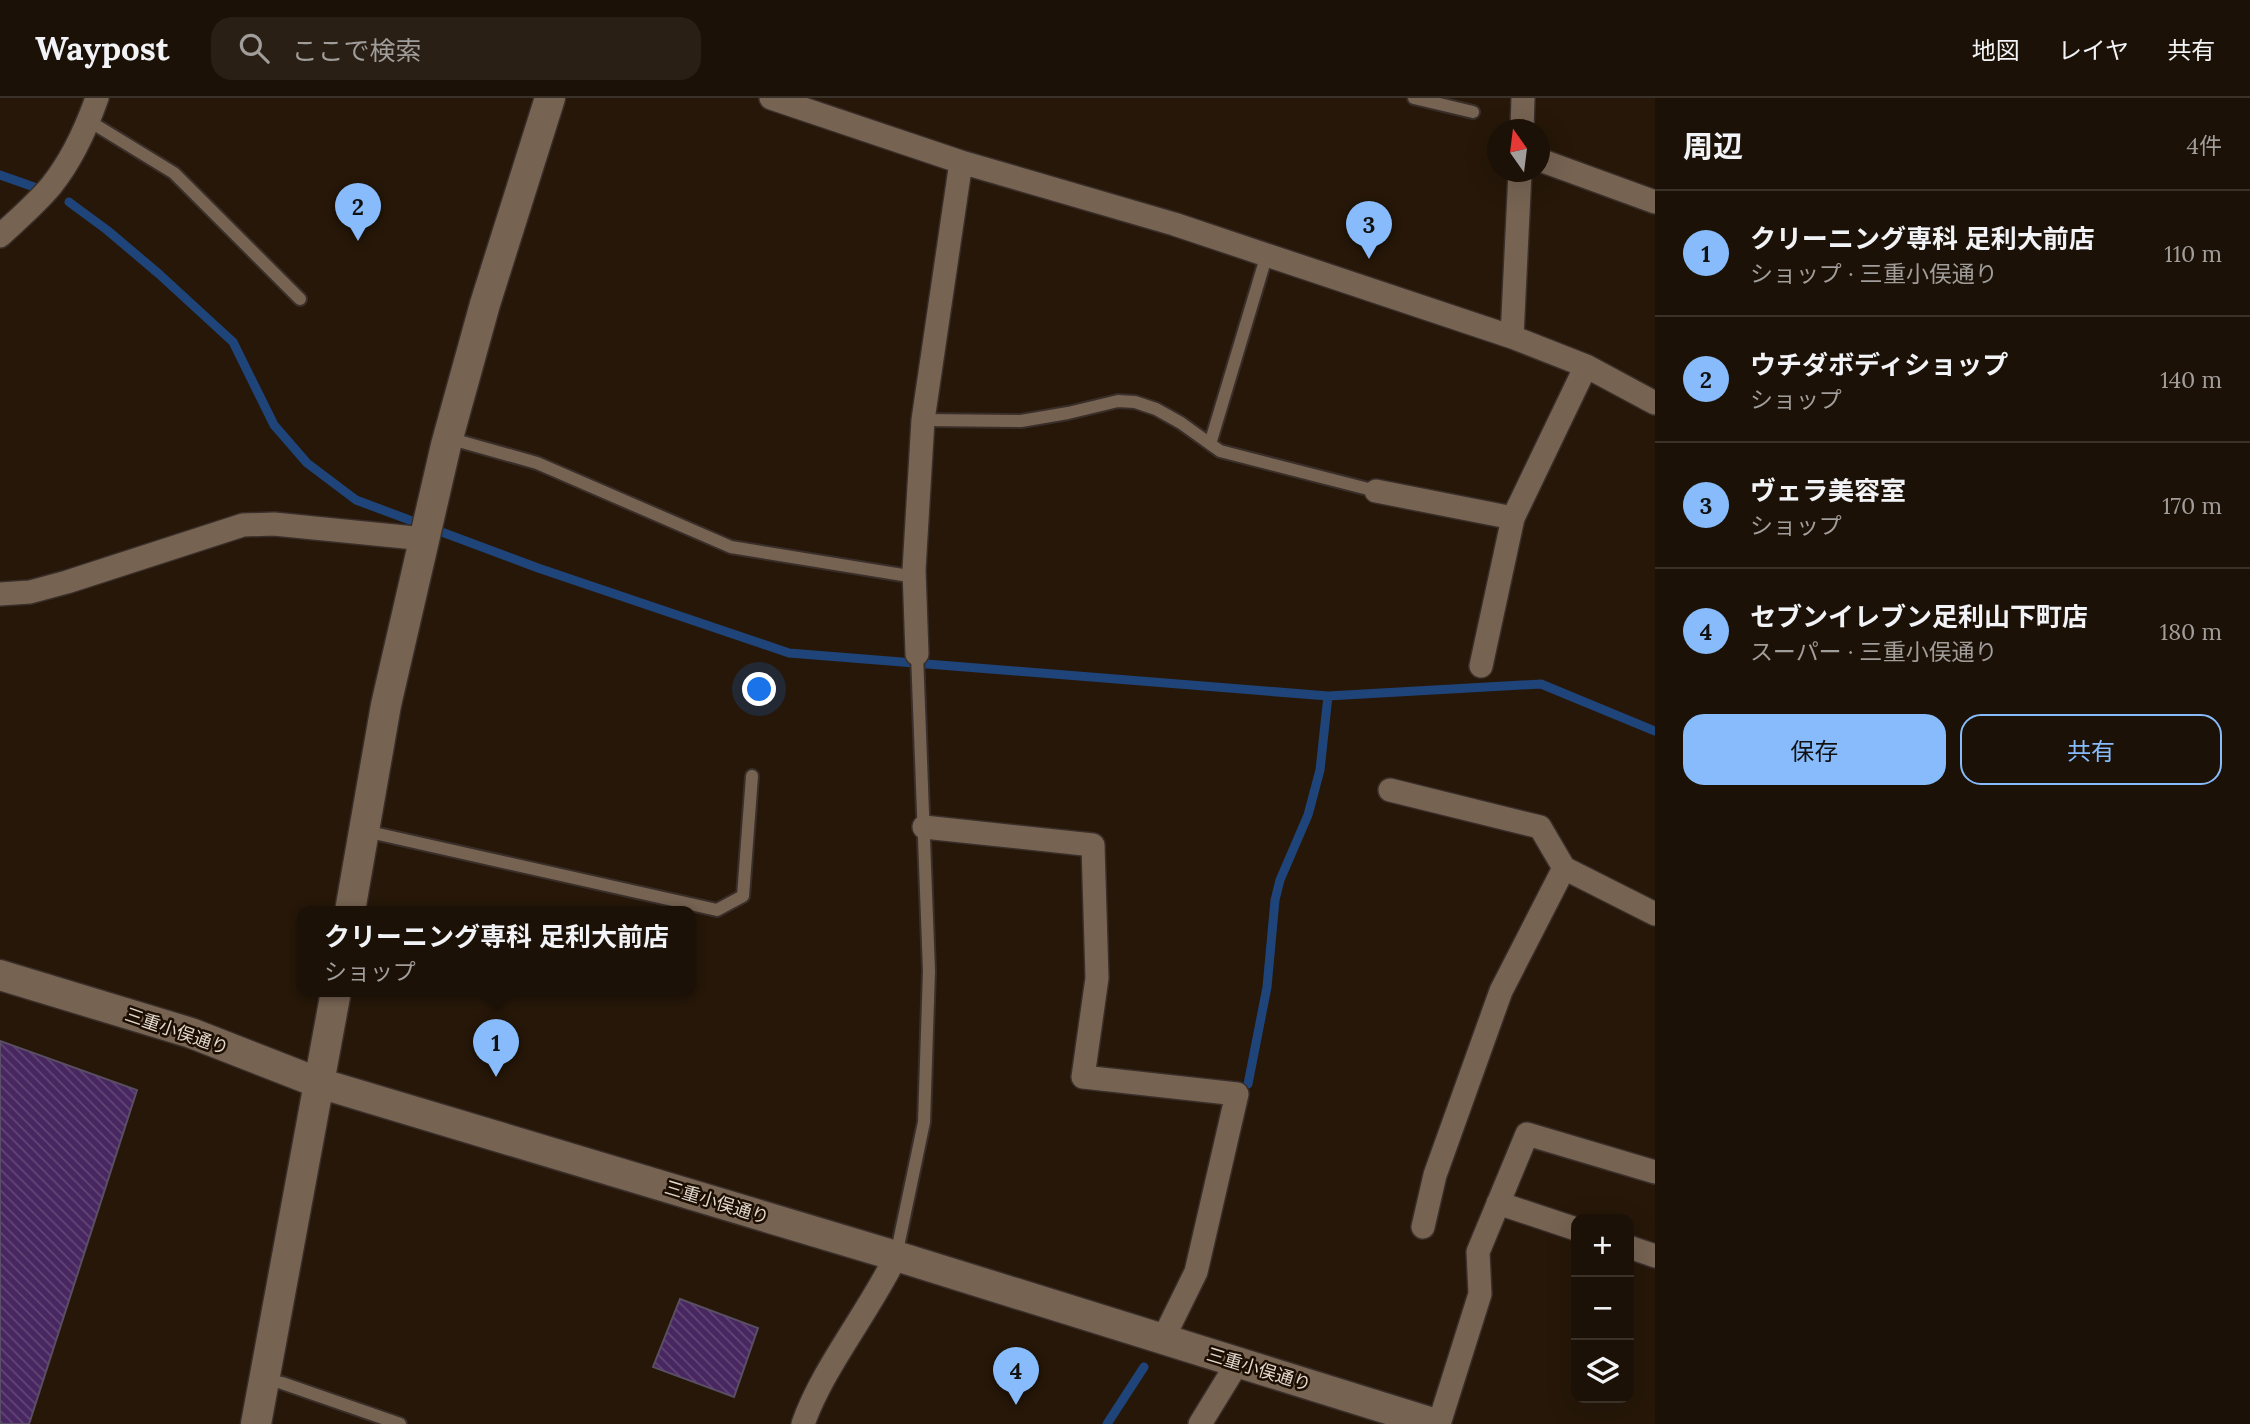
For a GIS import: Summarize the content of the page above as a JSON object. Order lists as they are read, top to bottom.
{
  "streets": {
    "street": ["三重小俣通り"]
  },
  "north": "top",
  "page": {
    "header": "Waypost",
    "search": "ここで検索",
    "nav": ["地図", "レイヤ", "共有"],
    "heading": ["周辺", "4件"],
    "pins": [
      "2",
      "3",
      "1",
      "4"
    ],
    "list": [
      {
        "mark": "1",
        "name": "クリーニング専科 足利大前店",
        "note": "ショップ · 三重小俣通り",
        "value": "110 m"
      },
      {
        "mark": "2",
        "name": "ウチダボディショップ",
        "note": "ショップ",
        "value": "140 m"
      },
      {
        "mark": "3",
        "name": "ヴェラ美容室",
        "note": "ショップ",
        "value": "170 m"
      },
      {
        "mark": "4",
        "name": "セブンイレブン足利山下町店",
        "note": "スーパー · 三重小俣通り",
        "value": "180 m"
      }
    ],
    "buttons": ["保存", "共有"],
    "popup": ["クリーニング専科 足利大前店", "ショップ"],
    "map_buttons": ["+", "−"]
  }
}
